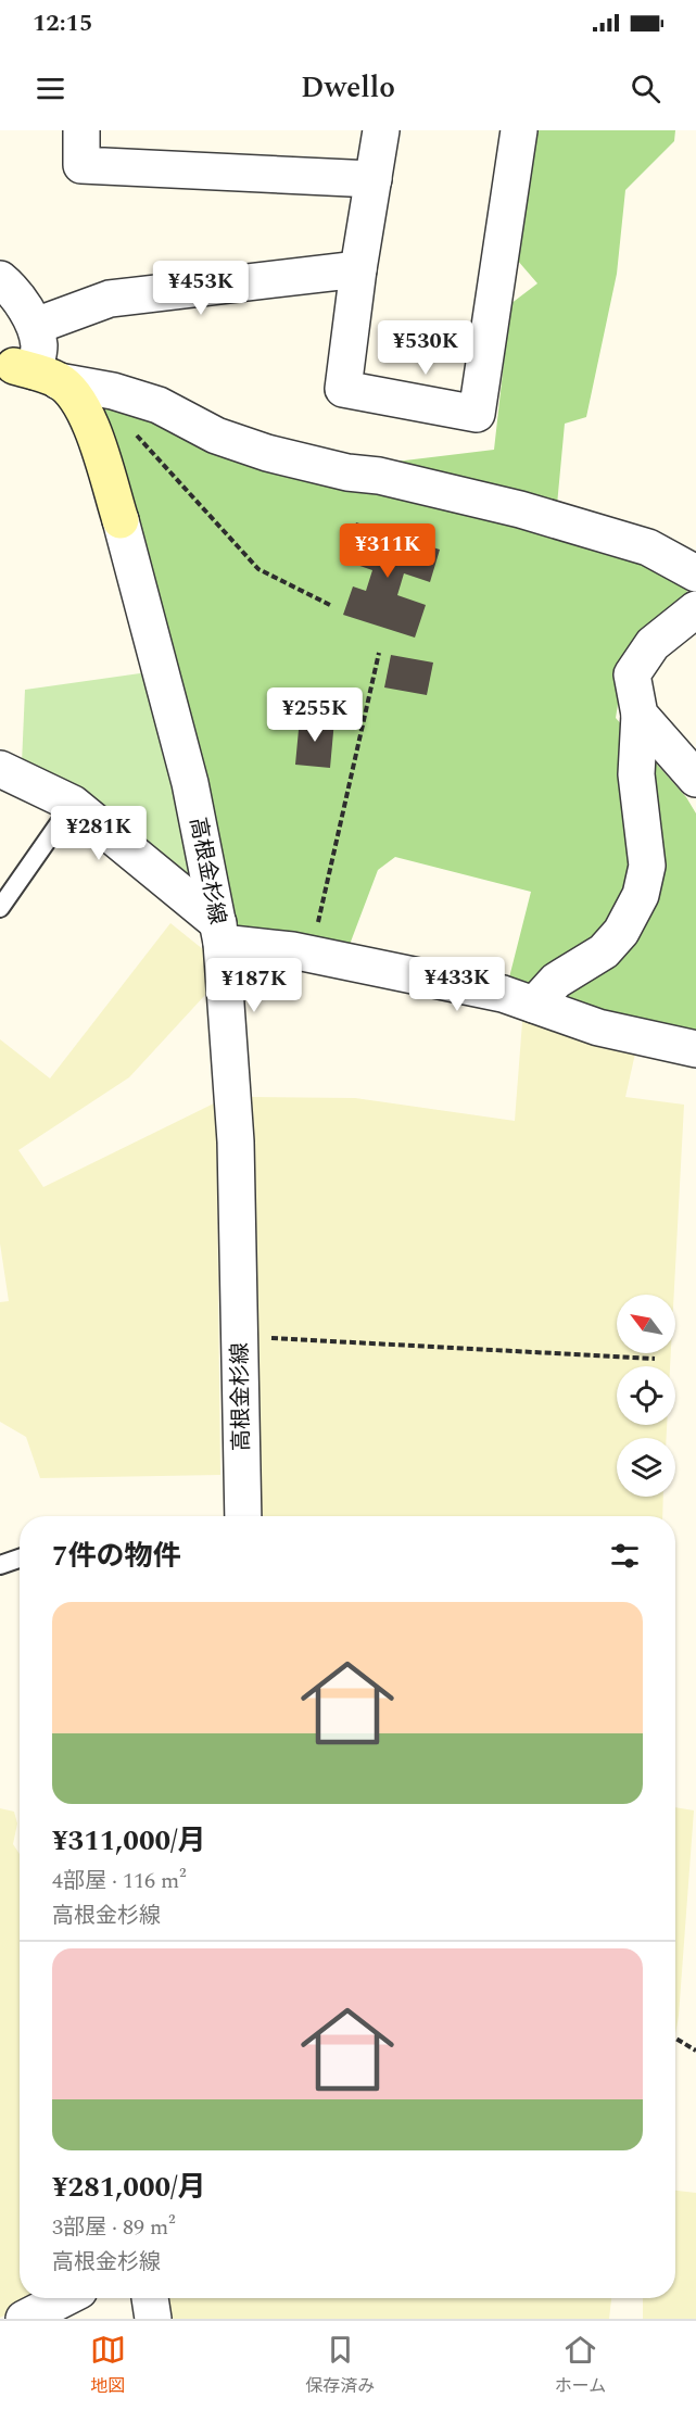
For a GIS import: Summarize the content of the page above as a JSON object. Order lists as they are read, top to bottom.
{
  "streets": {
    "street": ["高根金杉線"]
  },
  "north": "top left",
  "page": {
    "status": "12:15",
    "header": "Dwello",
    "price": [
      "¥453K",
      "¥530K",
      "¥311K",
      "¥255K",
      "¥281K",
      "¥433K",
      "¥187K"
    ],
    "heading": "7件の物件",
    "list": [
      {
        "name": "¥311,000/月",
        "note": "4部屋 · 116 m² · 高根金杉線"
      },
      {
        "name": "¥281,000/月",
        "note": "3部屋 · 89 m² · 高根金杉線"
      }
    ],
    "tabs": ["地図", "保存済み", "ホーム"]
  }
}
